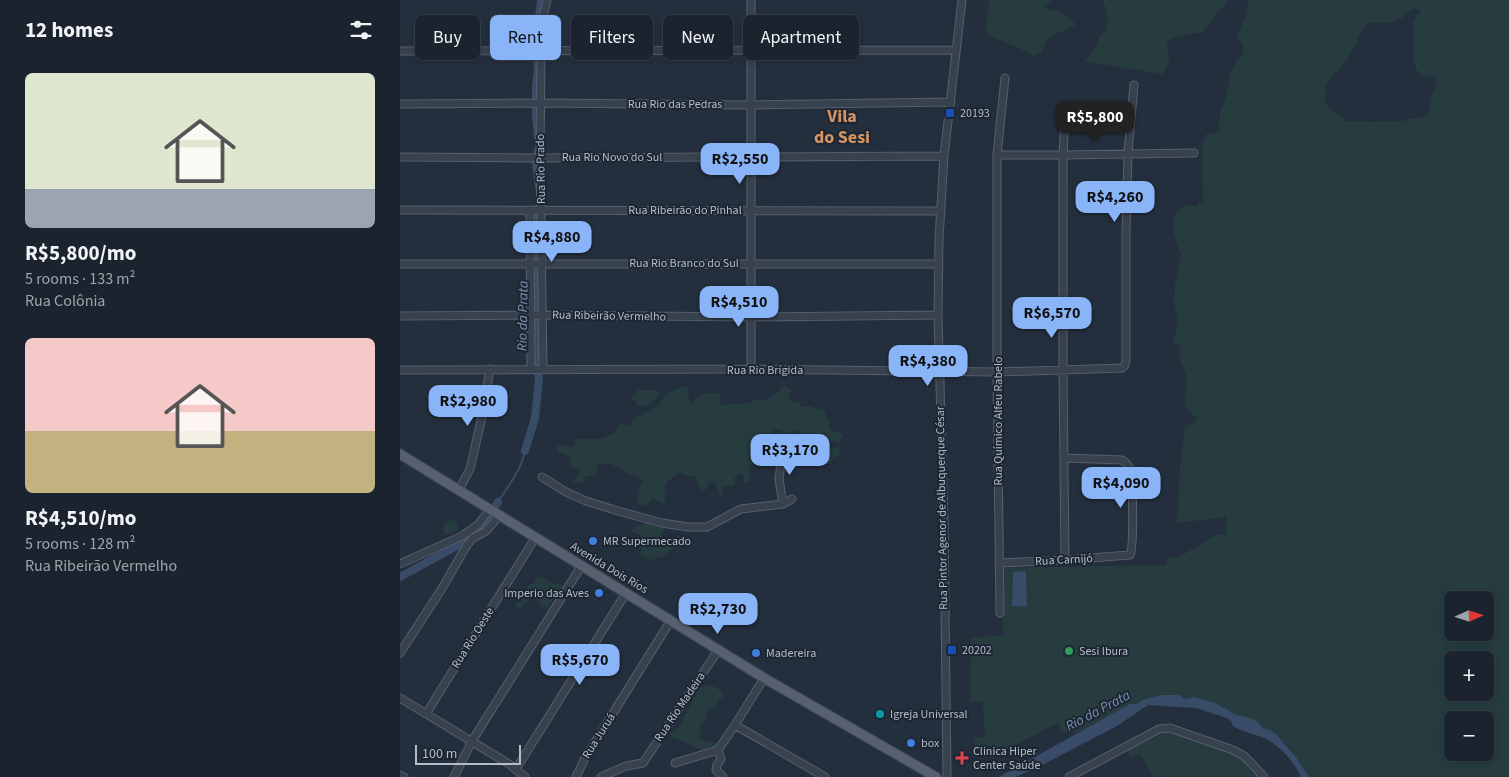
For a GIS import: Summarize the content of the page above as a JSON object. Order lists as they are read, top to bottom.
{
  "streets": {
    "main road": ["Avenida Dois Rios"],
    "street": [
      "Rua Rio das Pedras",
      "Rua Rio Novo do Sul",
      "Rua Rio Prado",
      "Rua Ribeirão do Pinhal",
      "Rua Rio Branco do Sul",
      "Rua Ribeirão Vermelho",
      "Rua Rio Brígida",
      "Rua Químico Alfeu Rabelo",
      "Rua Pintor Agenor de Albuquerque César",
      "Rua Carnijó",
      "Rua Rio Oeste",
      "Rua Rio Madeira",
      "Rua Juruá"
    ]
  },
  "crossings": [
    ["Rua Rio das Pedras", "Rua Rio Prado"],
    ["Rua Rio das Pedras", "Rua Pintor Agenor de Albuquerque César"],
    ["Rua Rio Novo do Sul", "Rua Rio Prado"],
    ["Rua Rio Novo do Sul", "Rua Pintor Agenor de Albuquerque César"],
    ["Rua Rio Prado", "Rua Ribeirão do Pinhal"],
    ["Rua Rio Prado", "Rua Rio Branco do Sul"],
    ["Rua Rio Prado", "Rua Ribeirão Vermelho"],
    ["Rua Rio Prado", "Rua Rio Brígida"],
    ["Rua Ribeirão do Pinhal", "Rua Pintor Agenor de Albuquerque César"],
    ["Rua Rio Branco do Sul", "Rua Pintor Agenor de Albuquerque César"],
    ["Rua Ribeirão Vermelho", "Rua Pintor Agenor de Albuquerque César"],
    ["Rua Rio Brígida", "Rua Químico Alfeu Rabelo"],
    ["Rua Rio Brígida", "Rua Pintor Agenor de Albuquerque César"],
    ["Rua Químico Alfeu Rabelo", "Rua Carnijó"],
    ["Avenida Dois Rios", "Rua Rio Oeste"],
    ["Avenida Dois Rios", "Rua Rio Madeira"],
    ["Avenida Dois Rios", "Rua Juruá"]
  ],
  "districts": ["Vila do Sesi"],
  "water": ["Rio da Prata"],
  "places": {
    "transit": ["20193", "20202"],
    "other": [
      "MR Supermecado",
      "Imperio das Aves",
      "Sesi Ibura",
      "Madereira",
      "Igreja Universal",
      "box"
    ],
    "health": ["Clinica Hiper Center Saúde"]
  },
  "scale_bar": "100 m",
  "north": "right",
  "page": {
    "heading": "12 homes",
    "chip": [
      "Buy",
      "Rent",
      "Filters",
      "New",
      "Apartment"
    ],
    "list": [
      {
        "name": "R$5,800/mo",
        "note": "5 rooms · 133 m² · Rua Colônia"
      },
      {
        "name": "R$4,510/mo",
        "note": "5 rooms · 128 m² · Rua Ribeirão Vermelho"
      }
    ],
    "price": [
      "R$5,800",
      "R$2,550",
      "R$4,260",
      "R$4,880",
      "R$4,510",
      "R$6,570",
      "R$4,380",
      "R$2,980",
      "R$3,170",
      "R$4,090",
      "R$2,730",
      "R$5,670"
    ],
    "map_buttons": ["+", "−"],
    "scale": "100 m"
  }
}
